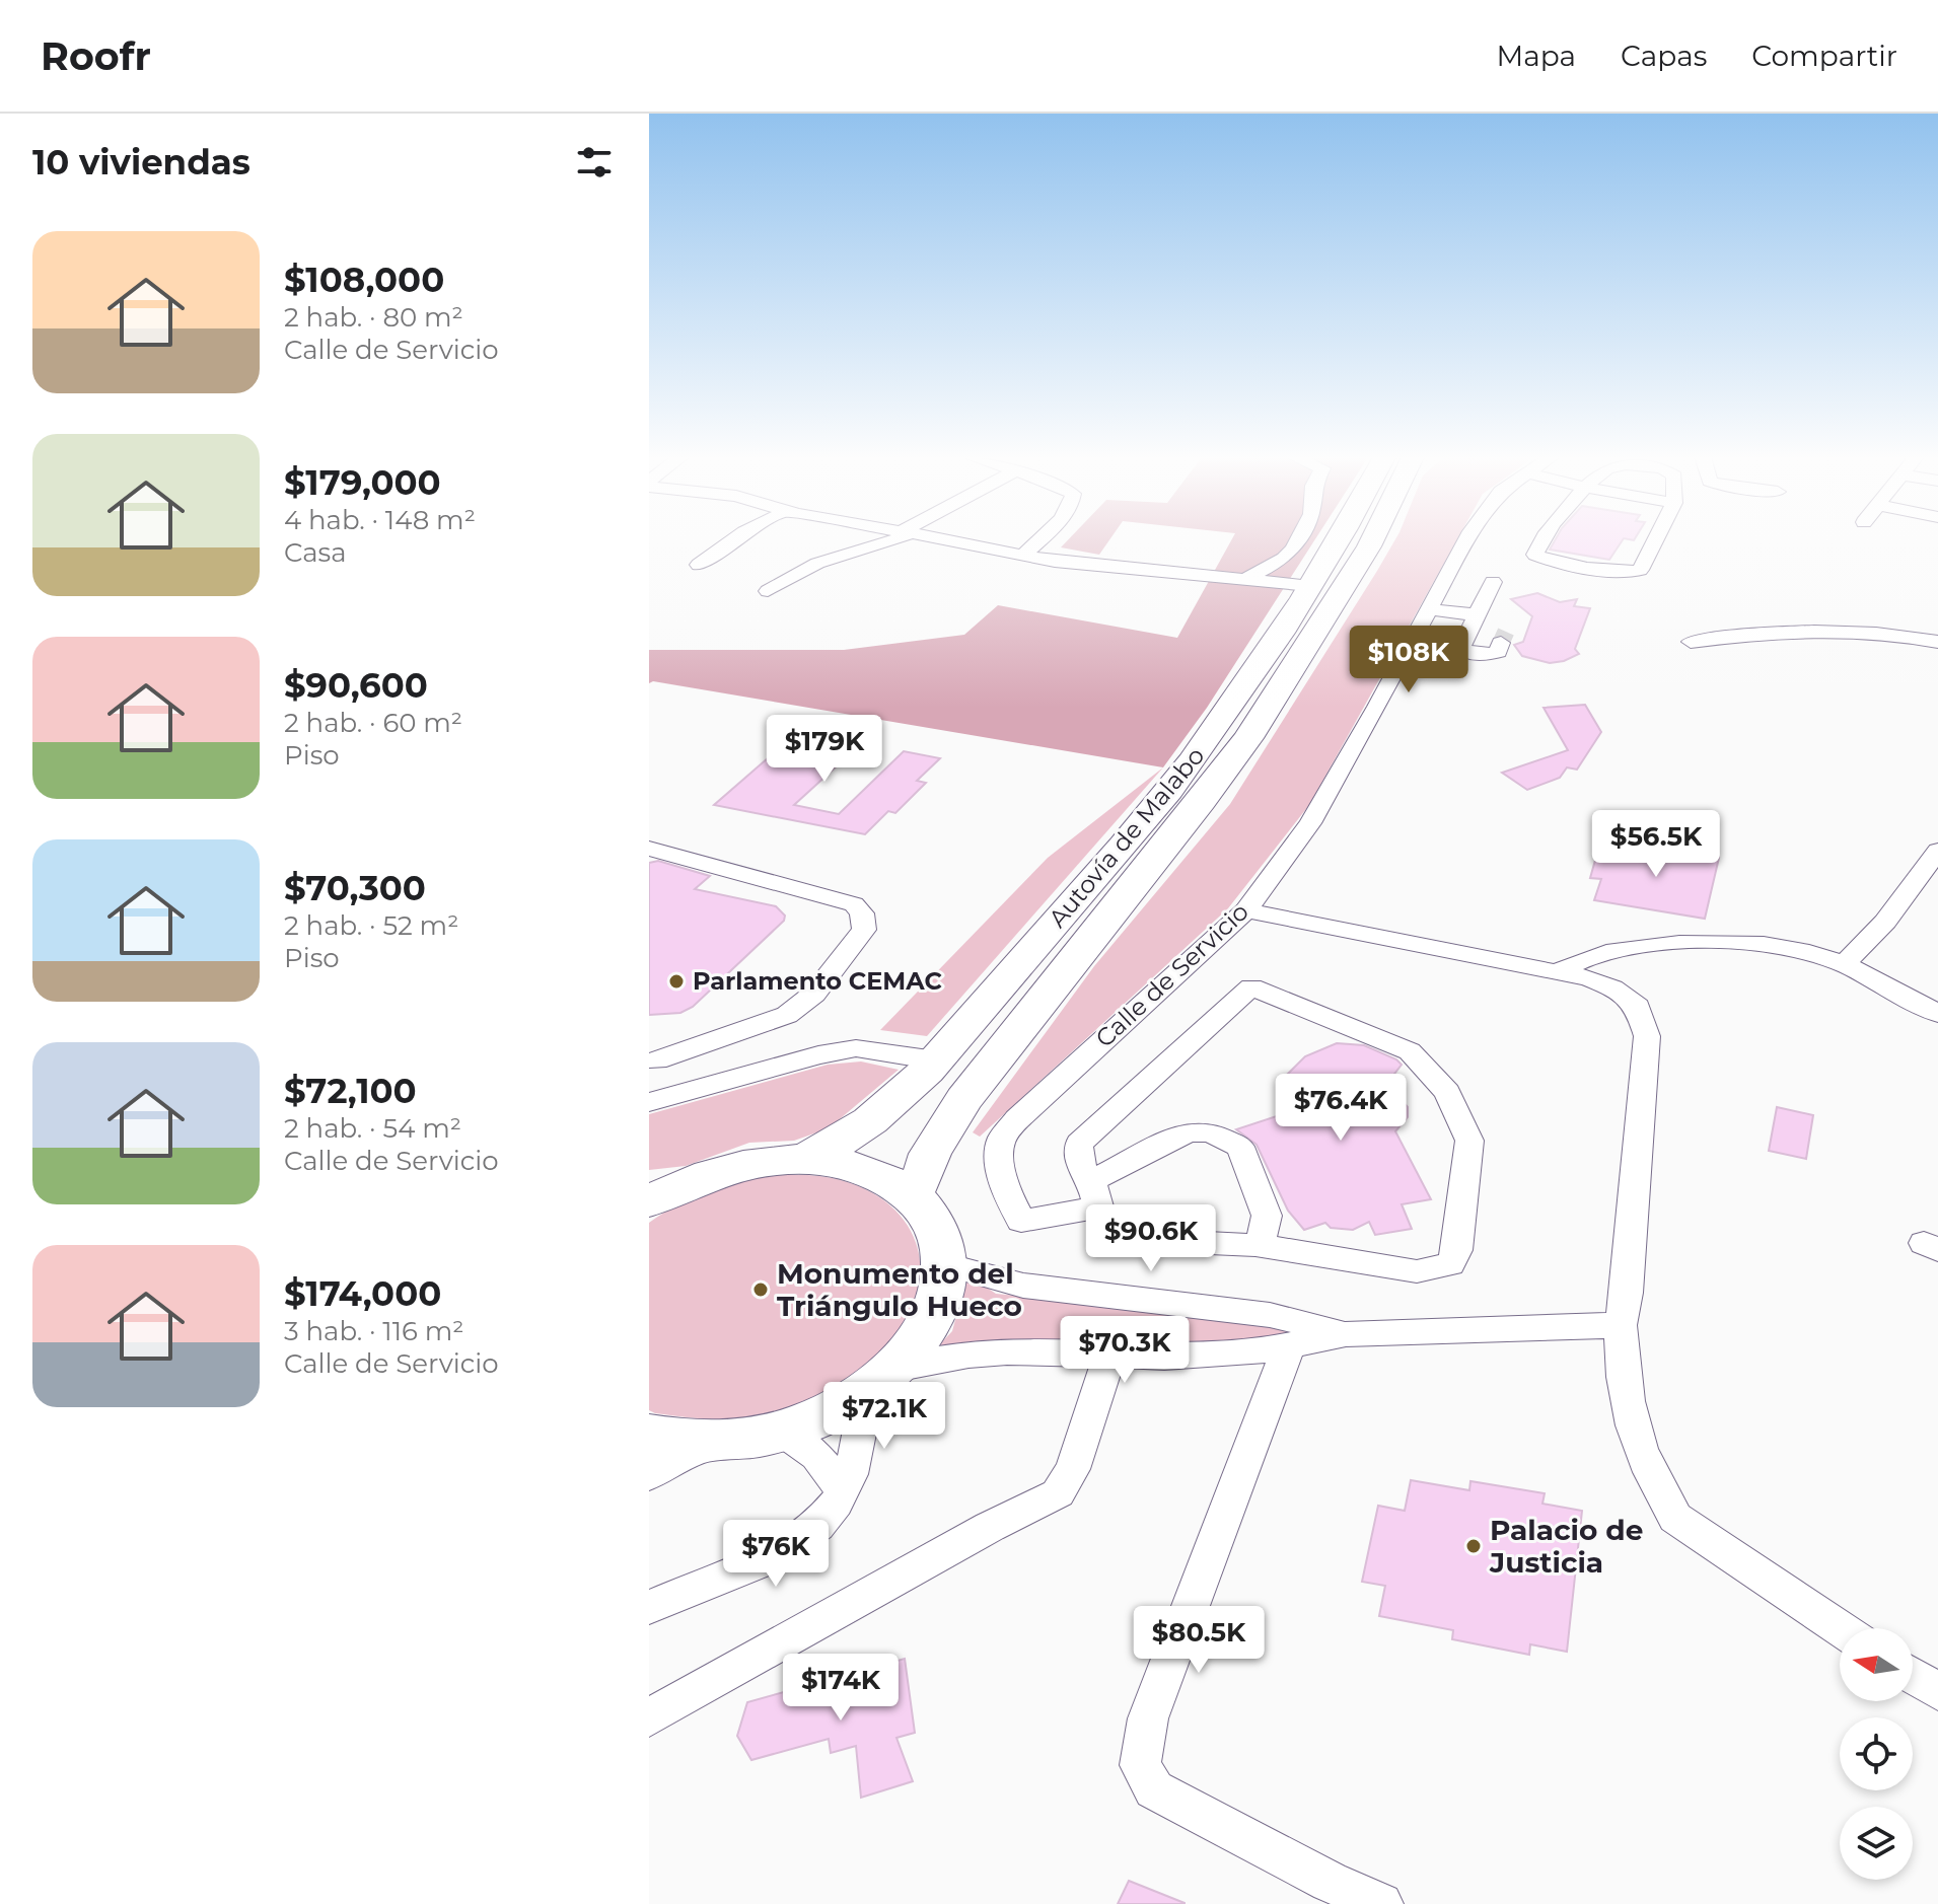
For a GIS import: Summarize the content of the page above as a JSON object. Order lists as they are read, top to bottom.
{
  "streets": {
    "highway": ["Autovía de Malabo"],
    "street": ["Calle de Servicio"]
  },
  "places": ["Parlamento CEMAC", "Monumento del Triángulo Hueco", "Palacio de Justicia"],
  "north": "left",
  "page": {
    "header": "Roofr",
    "nav": ["Mapa", "Capas", "Compartir"],
    "heading": "10 viviendas",
    "list": [
      {
        "name": "$108,000",
        "note": "2 hab. · 80 m² · Calle de Servicio"
      },
      {
        "name": "$179,000",
        "note": "4 hab. · 148 m² · Casa"
      },
      {
        "name": "$90,600",
        "note": "2 hab. · 60 m² · Piso"
      },
      {
        "name": "$70,300",
        "note": "2 hab. · 52 m² · Piso"
      },
      {
        "name": "$72,100",
        "note": "2 hab. · 54 m² · Calle de Servicio"
      },
      {
        "name": "$174,000",
        "note": "3 hab. · 116 m² · Calle de Servicio"
      }
    ],
    "price": [
      "$108K",
      "$179K",
      "$56.5K",
      "$76.4K",
      "$90.6K",
      "$70.3K",
      "$72.1K",
      "$76K",
      "$80.5K",
      "$174K"
    ]
  }
}
